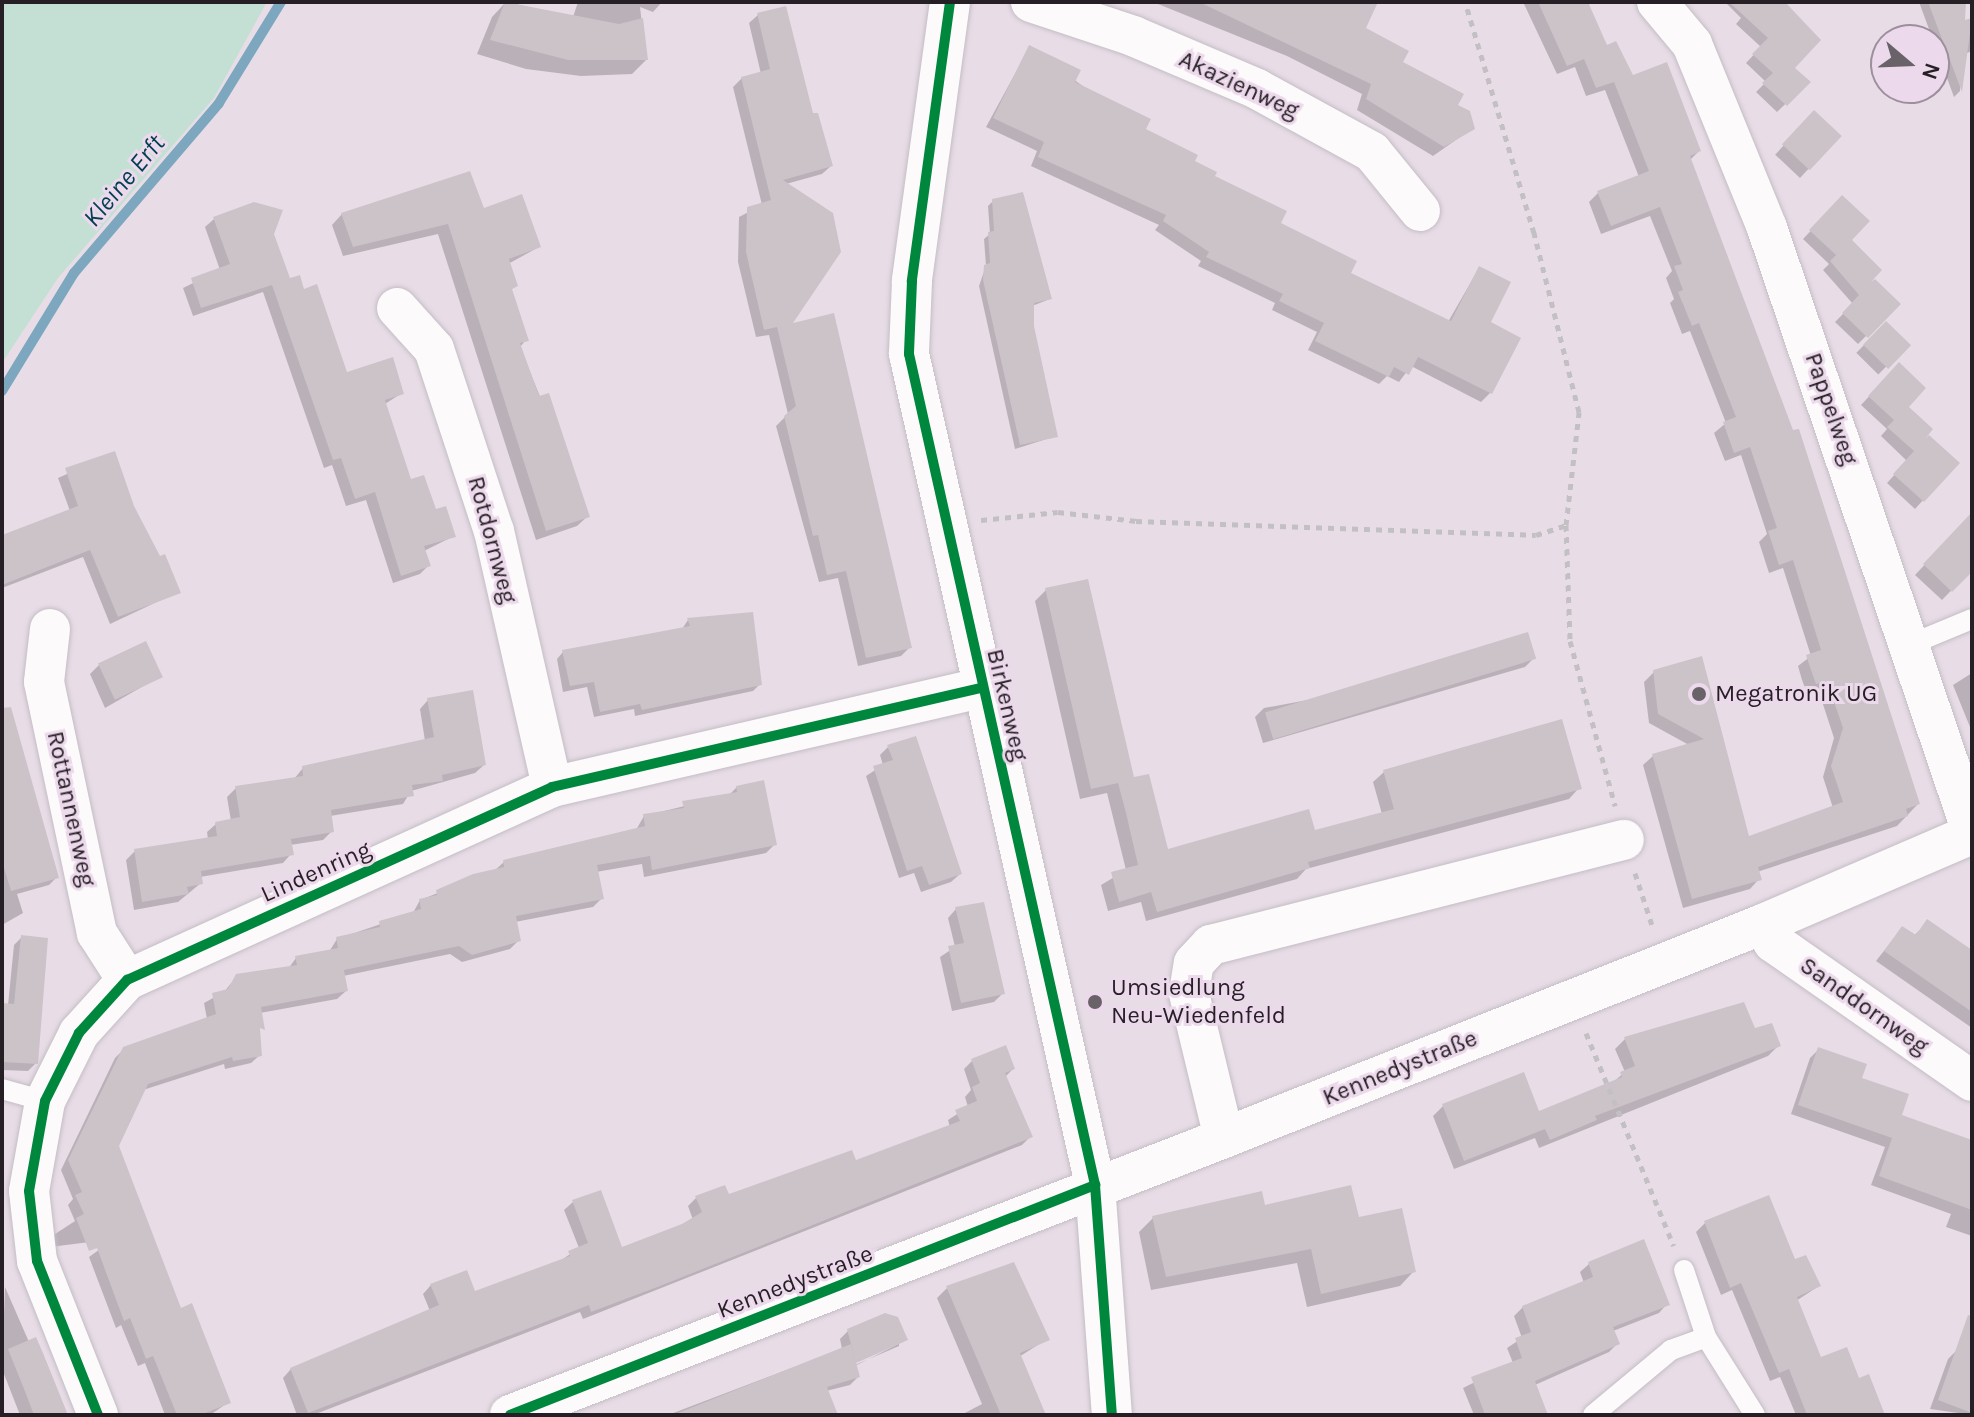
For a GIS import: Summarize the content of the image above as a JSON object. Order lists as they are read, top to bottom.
{
  "streets": {
    "street": [
      "Akazienweg",
      "Pappelweg",
      "Rotdornweg",
      "Birkenweg",
      "Rottannenweg",
      "Lindenring",
      "Sanddornweg",
      "Kennedystraße"
    ]
  },
  "crossings": [
    ["Pappelweg", "Kennedystraße"],
    ["Rotdornweg", "Lindenring"],
    ["Birkenweg", "Lindenring"],
    ["Birkenweg", "Kennedystraße"],
    ["Rottannenweg", "Lindenring"],
    ["Sanddornweg", "Kennedystraße"]
  ],
  "water": ["Kleine Erft"],
  "places": ["Megatronik UG", "Umsiedlung Neu-Wiedenfeld"],
  "north": "right"
}
